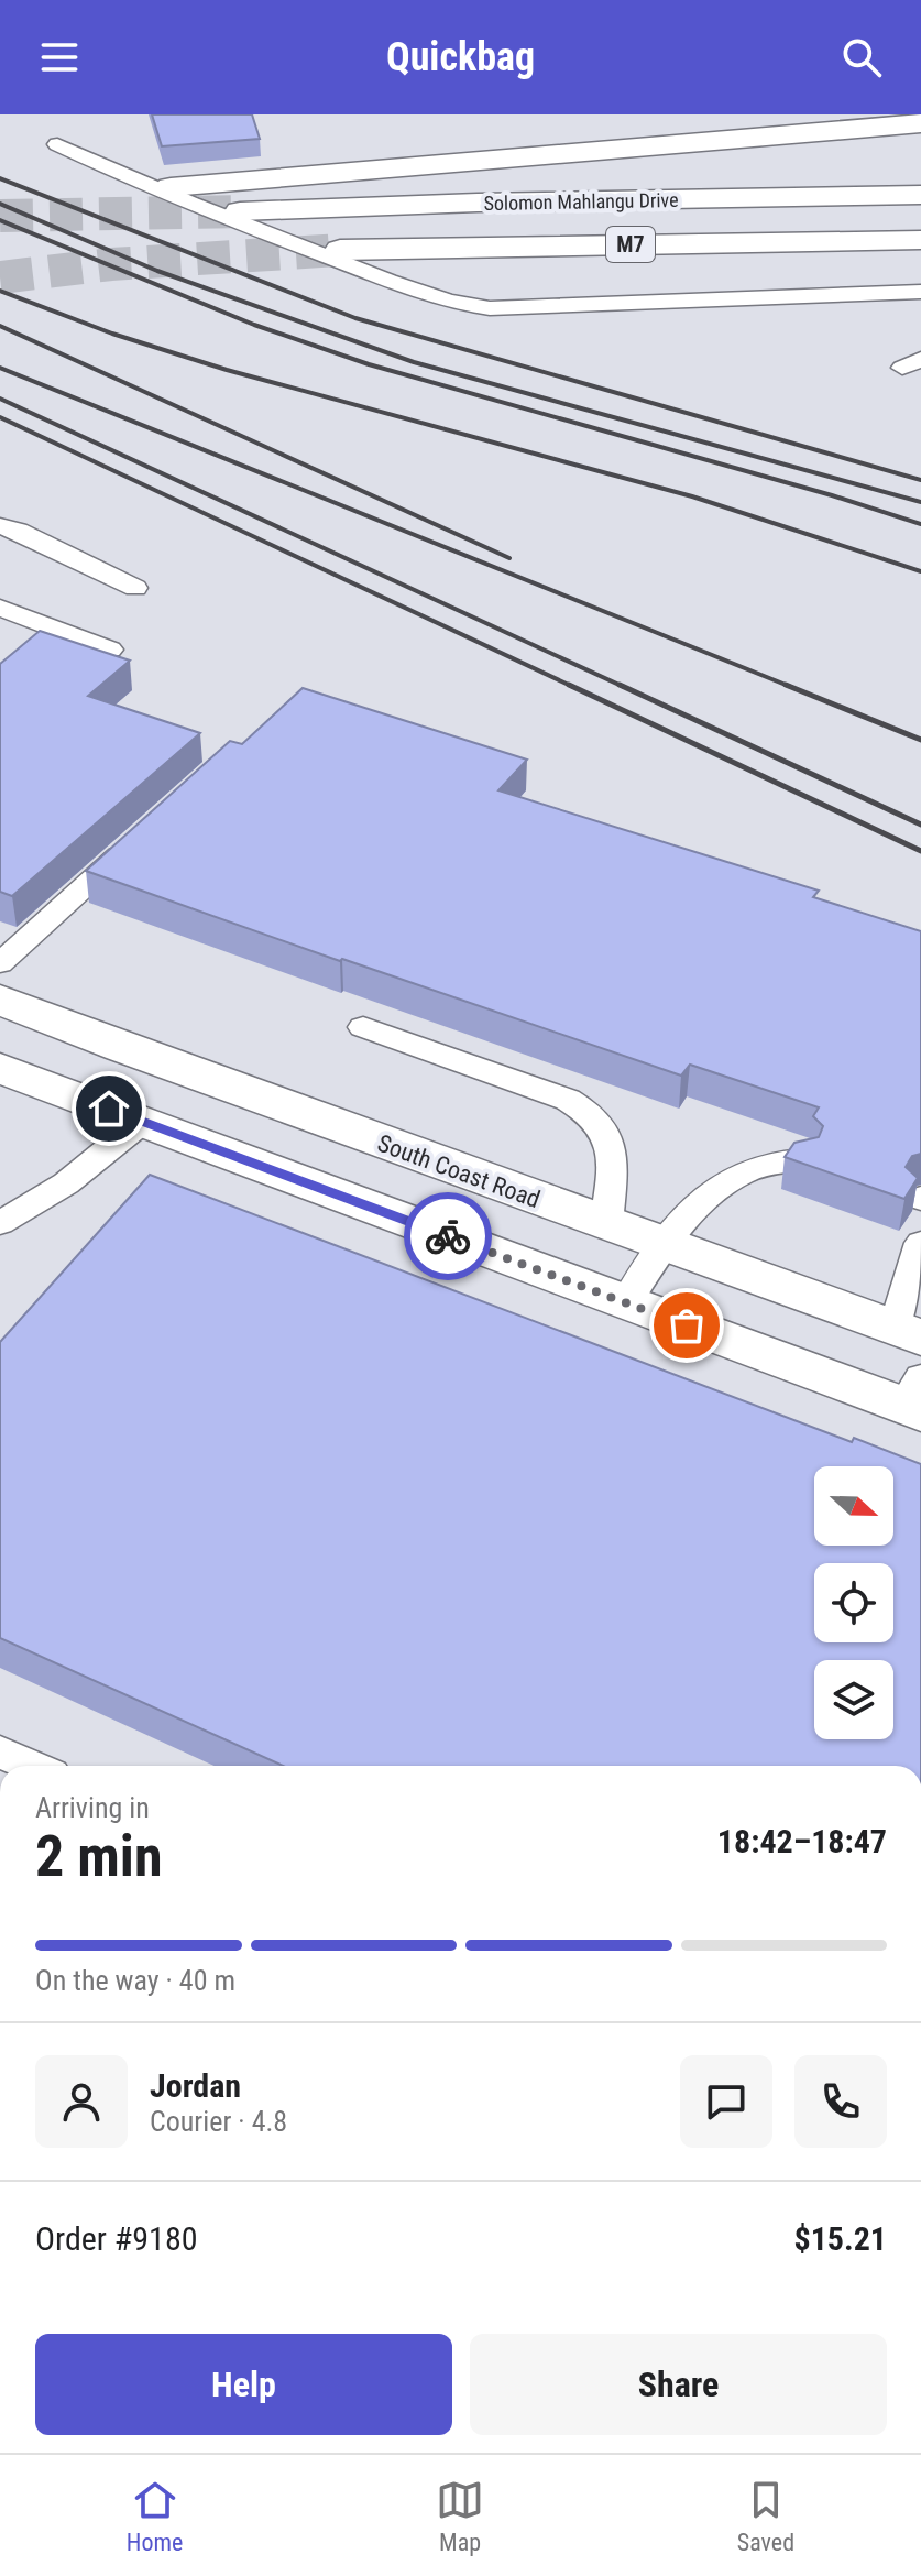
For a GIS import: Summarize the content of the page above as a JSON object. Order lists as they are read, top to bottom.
{
  "streets": {
    "main road": ["Solomon Mahlangu Drive", "M7", "South Coast Road"]
  },
  "north": "right",
  "page": {
    "header": "Quickbag",
    "heading": ["2 min", "Arriving in", "18:42–18:47"],
    "panel": [
      "Jordan",
      "Courier · 4.8",
      "Order #9180",
      "$15.21"
    ],
    "bar": "On the way · 40 m",
    "buttons": ["Help", "Share"],
    "tabs": ["Home", "Map", "Saved"]
  }
}
